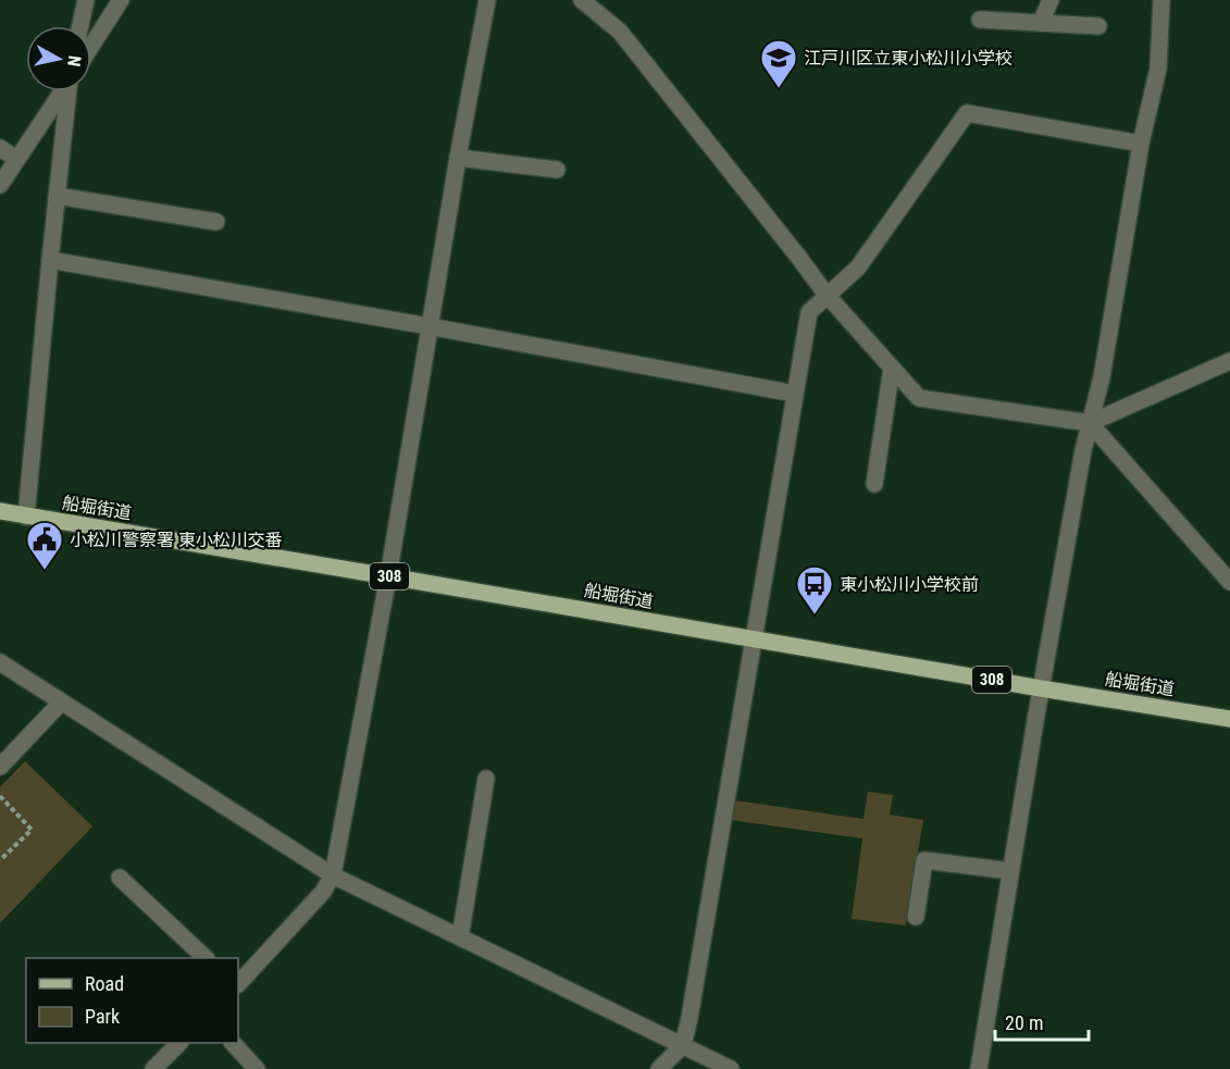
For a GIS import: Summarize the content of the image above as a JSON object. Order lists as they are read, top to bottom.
{
  "streets": {
    "main road": ["船堀街道", "308"]
  },
  "places": {
    "school or university": ["江戸川区立東小松川小学校"],
    "public building": ["小松川警察署 東小松川交番"],
    "bus stop": ["東小松川小学校前"]
  },
  "legend": ["Road", "Park"],
  "scale_bar": "20 m",
  "north": "right"
}
